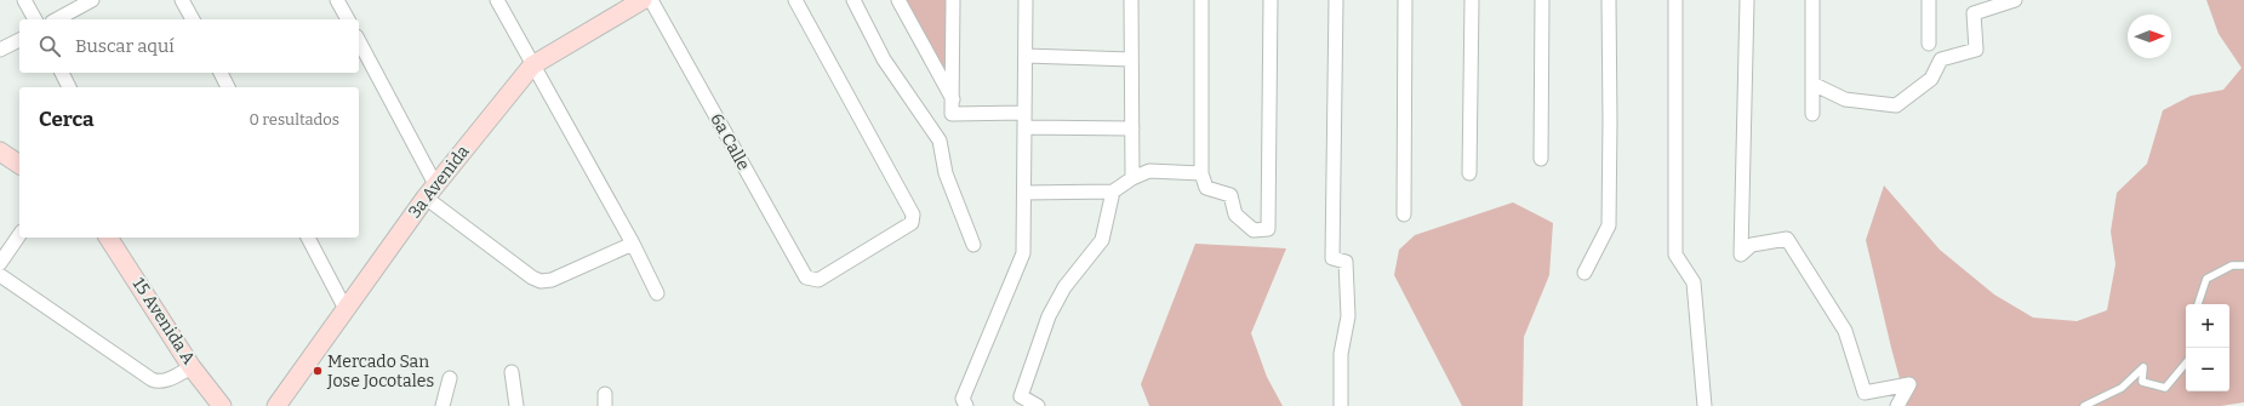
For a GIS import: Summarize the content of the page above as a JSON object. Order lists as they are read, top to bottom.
{
  "streets": {
    "street": ["6a Calle", "3a Avenida", "15 Avenida A"]
  },
  "places": ["Mercado San Jose Jocotales"],
  "north": "right",
  "page": {
    "search": "Buscar aquí",
    "heading": ["Cerca", "0 resultados"],
    "map_buttons": ["+", "−"]
  }
}
